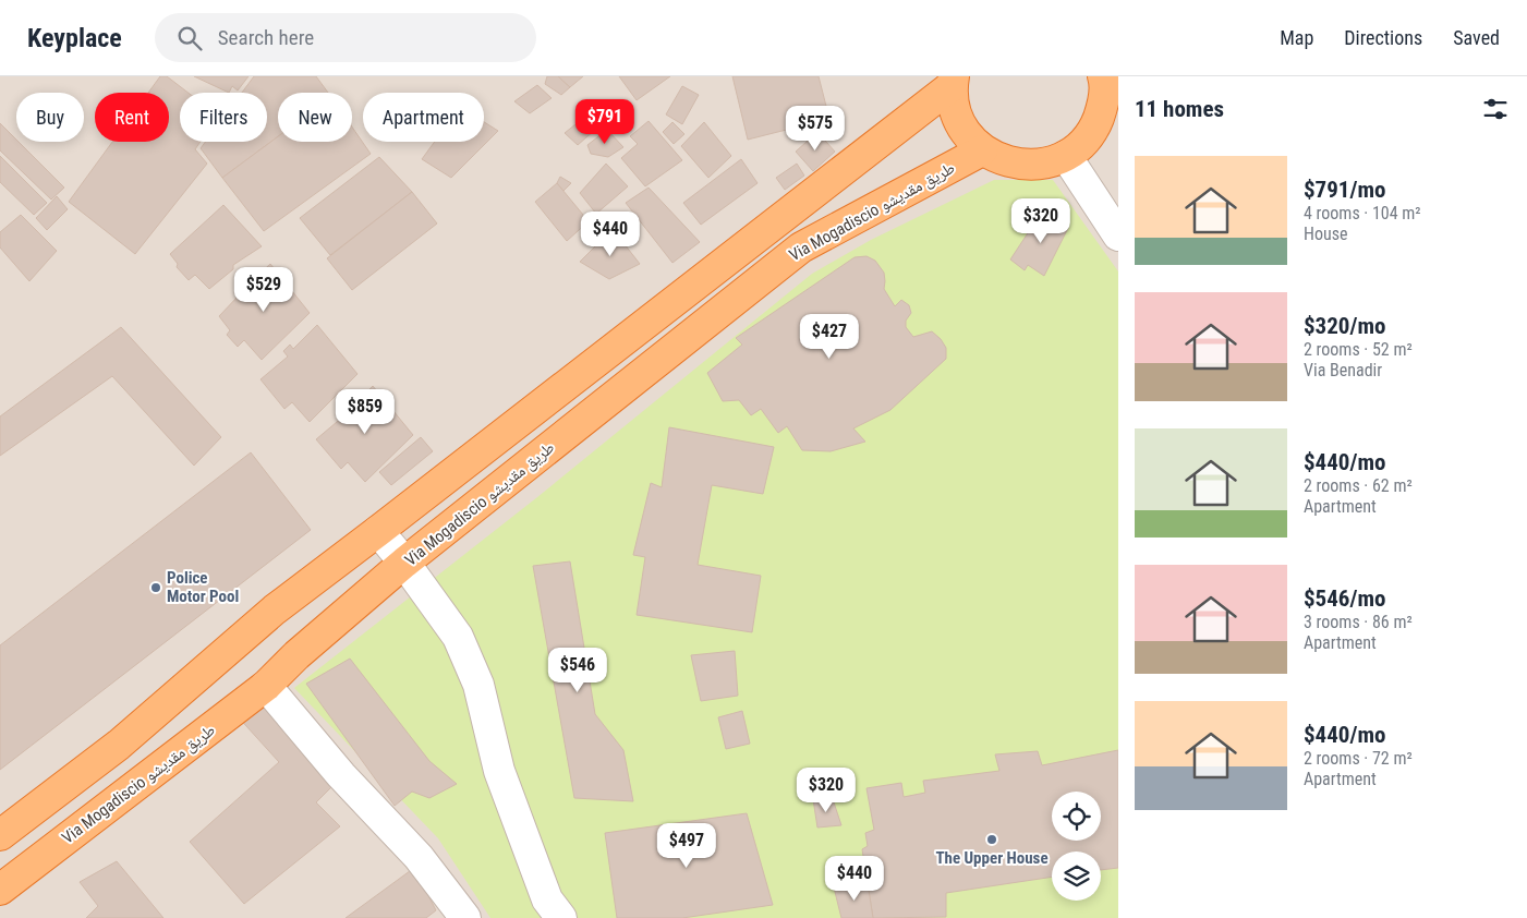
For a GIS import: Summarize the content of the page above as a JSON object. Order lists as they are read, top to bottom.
{
  "streets": {
    "highway": ["Via Mogadiscio طريق مقديشو"]
  },
  "places": ["Police Motor Pool", "The Upper House"],
  "page": {
    "header": "Keyplace",
    "search": "Search here",
    "nav": ["Map", "Directions", "Saved"],
    "heading": "11 homes",
    "chip": [
      "Buy",
      "Rent",
      "Filters",
      "New",
      "Apartment"
    ],
    "price": [
      "$791",
      "$575",
      "$320",
      "$440",
      "$529",
      "$427",
      "$859",
      "$546",
      "$320",
      "$497",
      "$440"
    ],
    "list": [
      {
        "name": "$791/mo",
        "note": "4 rooms · 104 m² · House"
      },
      {
        "name": "$320/mo",
        "note": "2 rooms · 52 m² · Via Benadir"
      },
      {
        "name": "$440/mo",
        "note": "2 rooms · 62 m² · Apartment"
      },
      {
        "name": "$546/mo",
        "note": "3 rooms · 86 m² · Apartment"
      },
      {
        "name": "$440/mo",
        "note": "2 rooms · 72 m² · Apartment"
      }
    ]
  }
}
